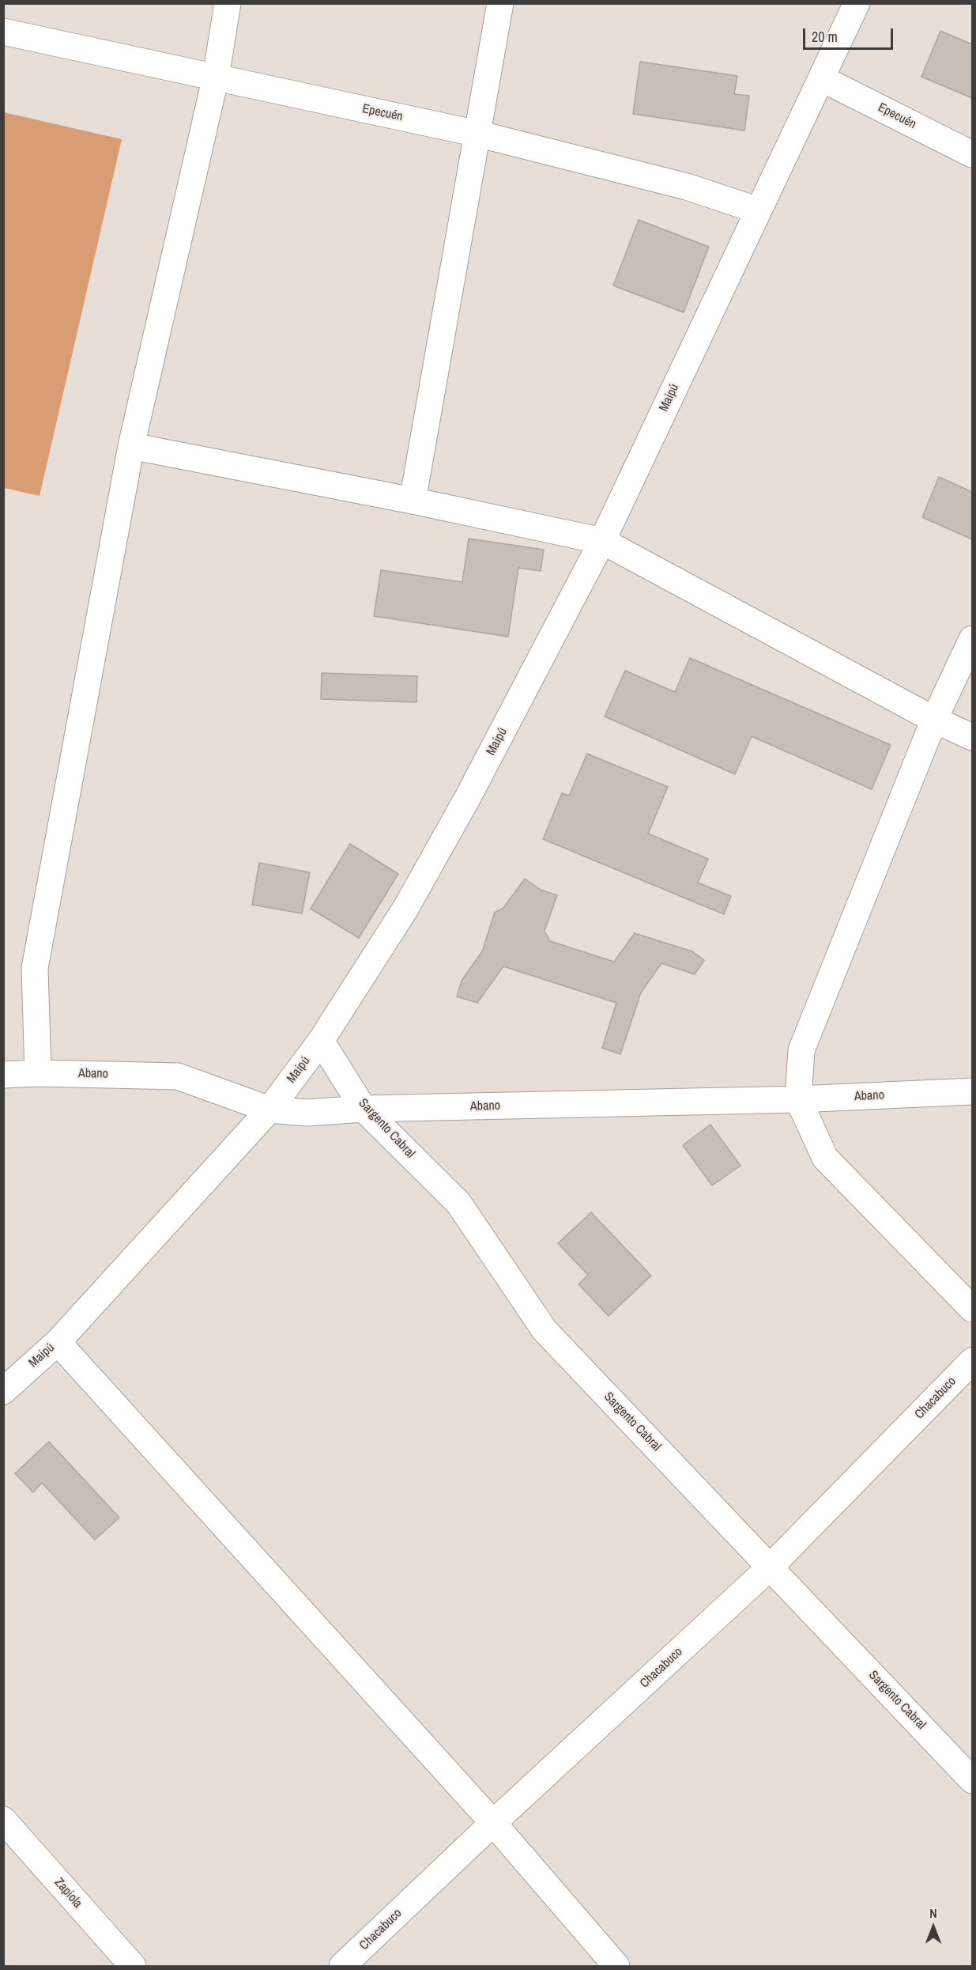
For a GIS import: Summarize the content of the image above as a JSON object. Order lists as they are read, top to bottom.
{
  "streets": {
    "street": [
      "Epecuén",
      "Maipú",
      "Abano",
      "Sargento Cabral",
      "Chacabuco",
      "Zapiola"
    ]
  },
  "crossings": [
    ["Epecuén", "Maipú"],
    ["Maipú", "Abano"],
    ["Maipú", "Sargento Cabral"],
    ["Abano", "Sargento Cabral"],
    ["Sargento Cabral", "Chacabuco"]
  ],
  "scale_bar": "20 m",
  "north": "top"
}
